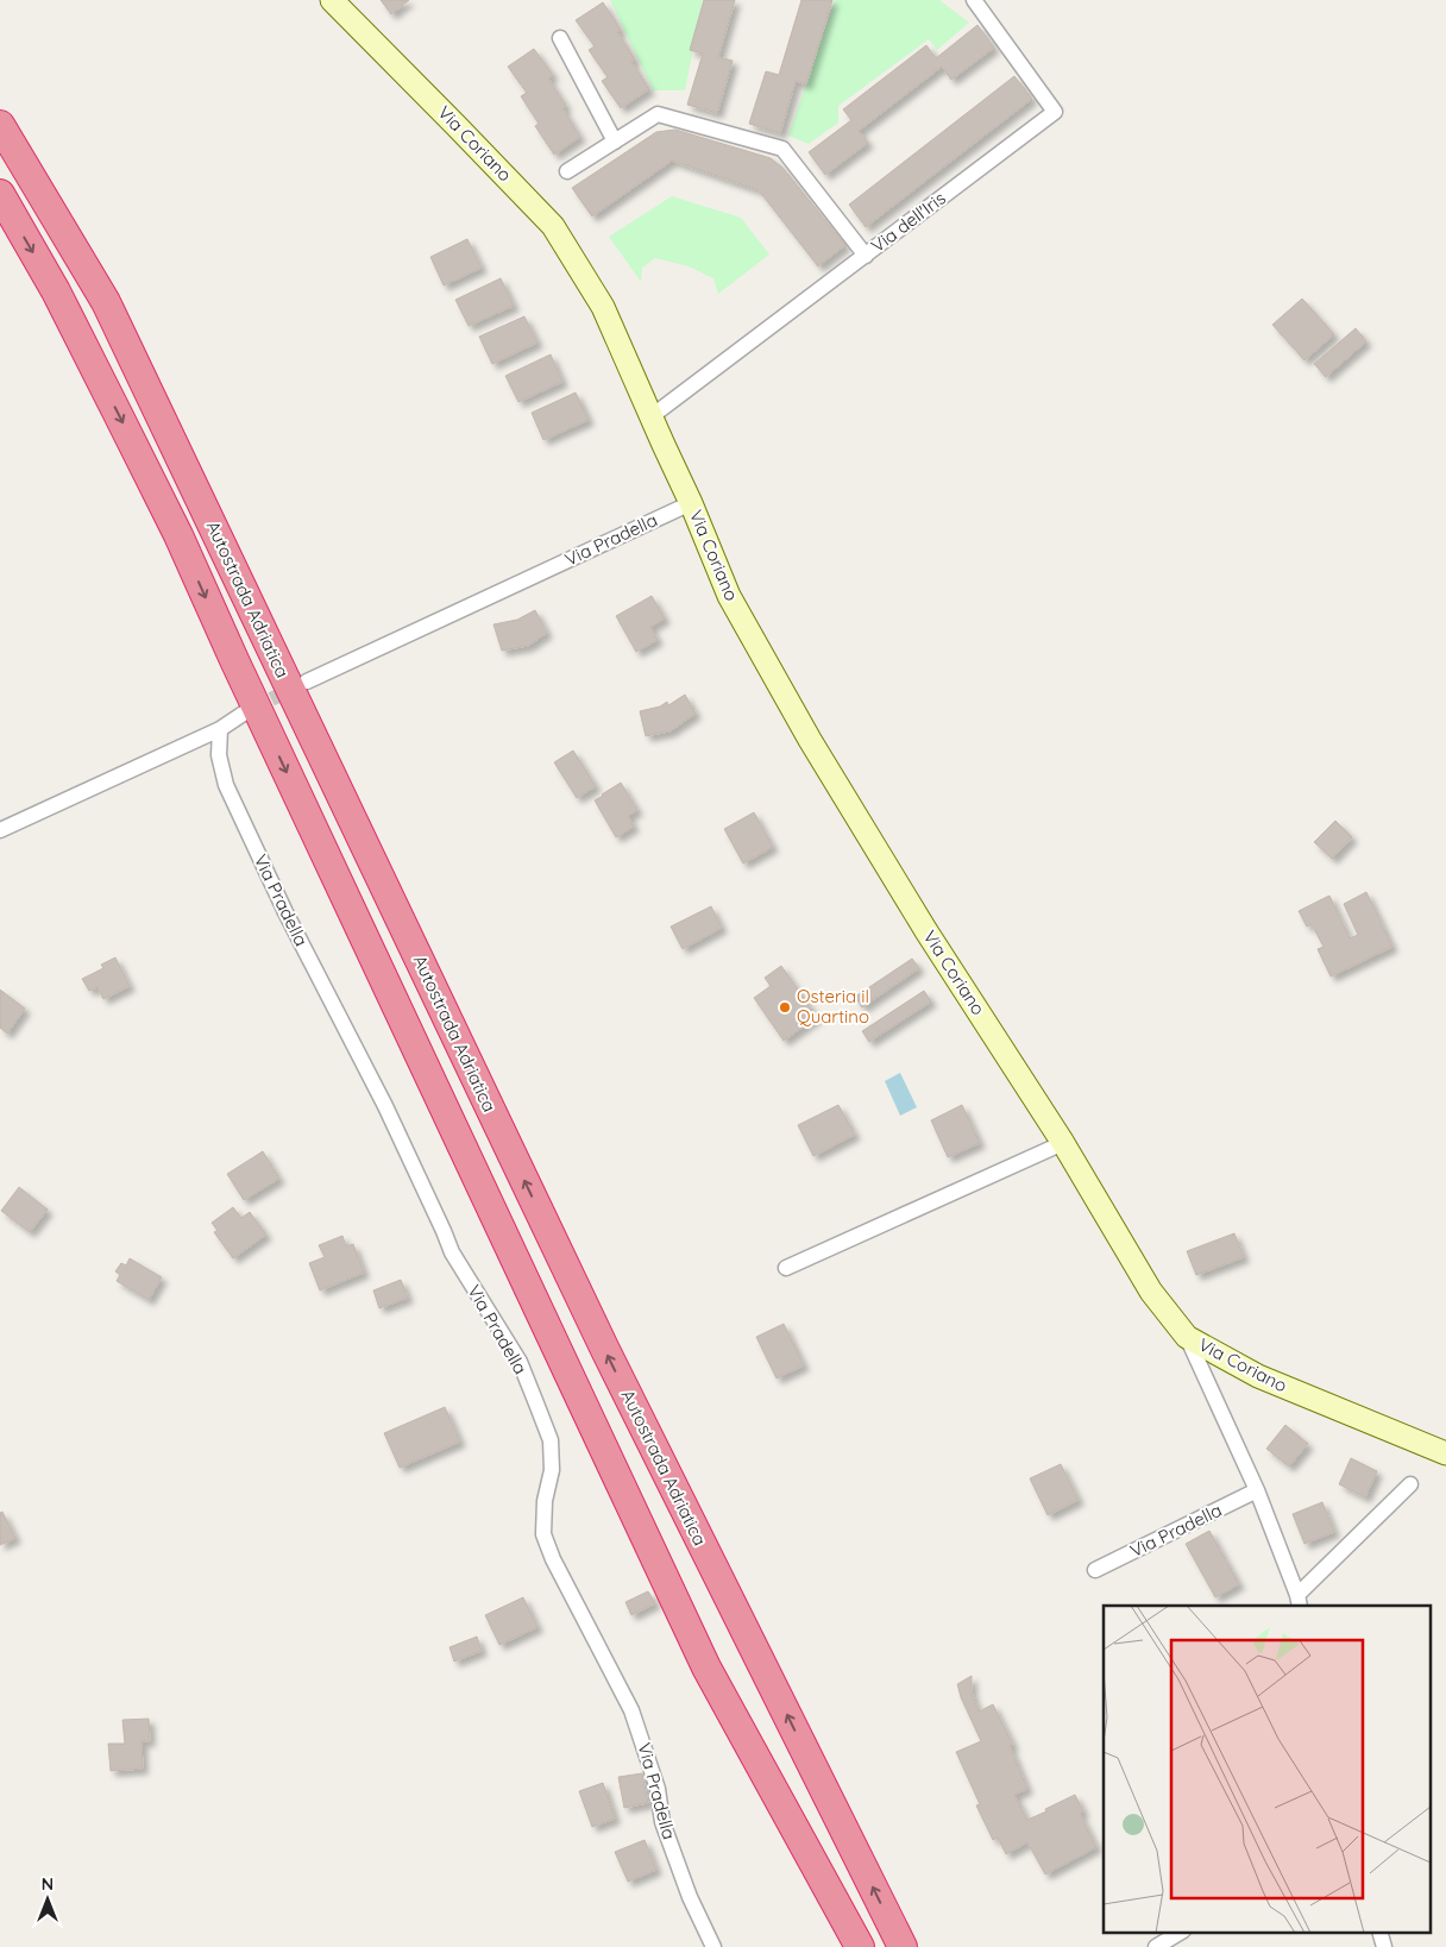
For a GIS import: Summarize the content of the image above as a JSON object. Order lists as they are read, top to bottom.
{
  "streets": {
    "highway": ["Autostrada Adriatica"],
    "main road": ["Via Coriano"],
    "street": ["Via dell'Iris", "Via Pradella"]
  },
  "crossings": [
    ["Via Coriano", "Via dell'Iris"],
    ["Via Coriano", "Via Pradella"]
  ],
  "places": ["Osteria il Quartino"],
  "north": "top"
}
